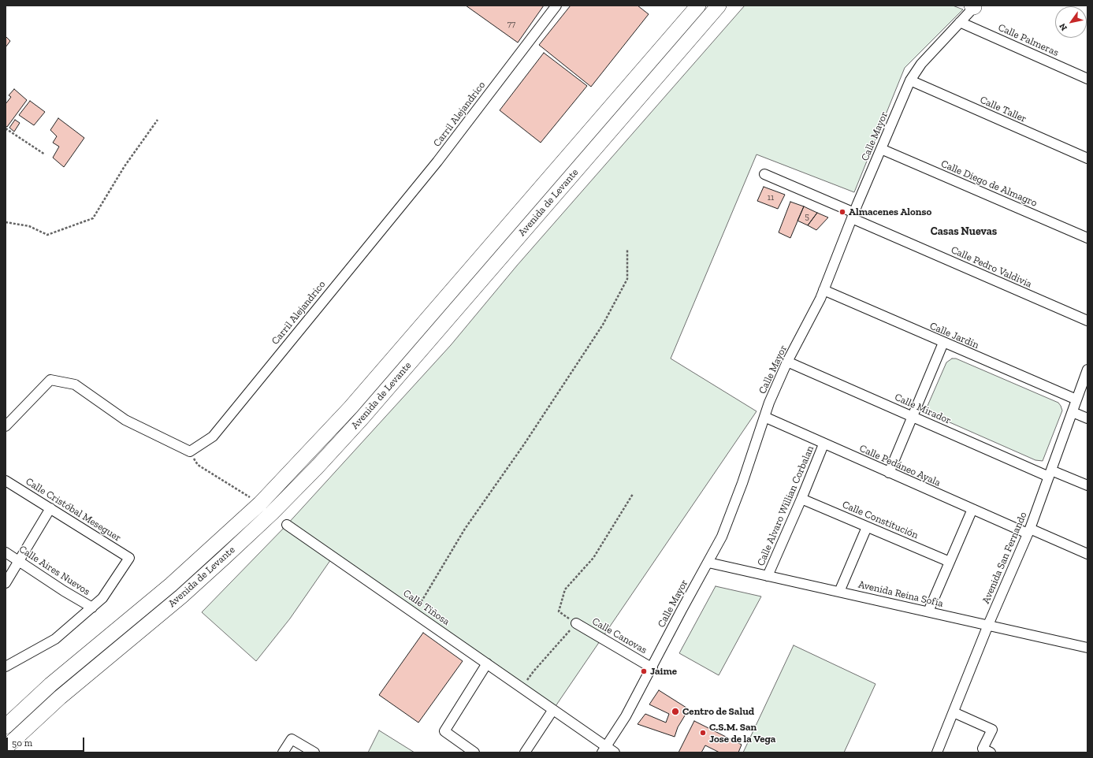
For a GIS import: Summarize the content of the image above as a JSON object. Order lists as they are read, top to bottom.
{
  "streets": {
    "main road": ["Avenida de Levante"],
    "street": [
      "Calle Palmeras",
      "Calle Taller",
      "Carril Alejandrico",
      "Calle Mayor",
      "Calle Diego de Almagro",
      "Calle Pedro Valdivia",
      "Calle Jardín",
      "Calle Mirador",
      "Calle Pedáneo Ayala",
      "Calle Alvaro Willian Corbalan",
      "Calle Cristóbal Meseguer",
      "Calle Constitución",
      "Avenida San Fernando",
      "Calle Aires Nuevos",
      "Avenida Reina Sofía",
      "Calle Tiñosa",
      "Calle Canovas"
    ]
  },
  "crossings": [
    ["Calle Palmeras", "Calle Mayor"],
    ["Calle Taller", "Calle Mayor"],
    ["Calle Mayor", "Calle Diego de Almagro"],
    ["Calle Mayor", "Calle Pedro Valdivia"],
    ["Calle Mayor", "Calle Jardín"],
    ["Calle Mayor", "Calle Mirador"],
    ["Calle Mayor", "Calle Pedáneo Ayala"],
    ["Calle Mayor", "Avenida Reina Sofía"],
    ["Calle Mayor", "Calle Tiñosa"],
    ["Calle Mayor", "Calle Canovas"],
    ["Calle Jardín", "Avenida San Fernando"],
    ["Calle Mirador", "Avenida San Fernando"],
    ["Calle Pedáneo Ayala", "Calle Alvaro Willian Corbalan"],
    ["Calle Pedáneo Ayala", "Avenida San Fernando"],
    ["Calle Alvaro Willian Corbalan", "Calle Constitución"],
    ["Calle Alvaro Willian Corbalan", "Avenida Reina Sofía"],
    ["Calle Cristóbal Meseguer", "Calle Aires Nuevos"],
    ["Avenida San Fernando", "Avenida Reina Sofía"]
  ],
  "districts": ["Casas Nuevas"],
  "places": [
    "Almacenes Alonso",
    "Jaime",
    "Centro de Salud",
    "C.S.M. San Jose de la Vega"
  ],
  "house_numbers": ["77", "11", "5"],
  "scale_bar": "50 m",
  "north": "bottom left"
}
